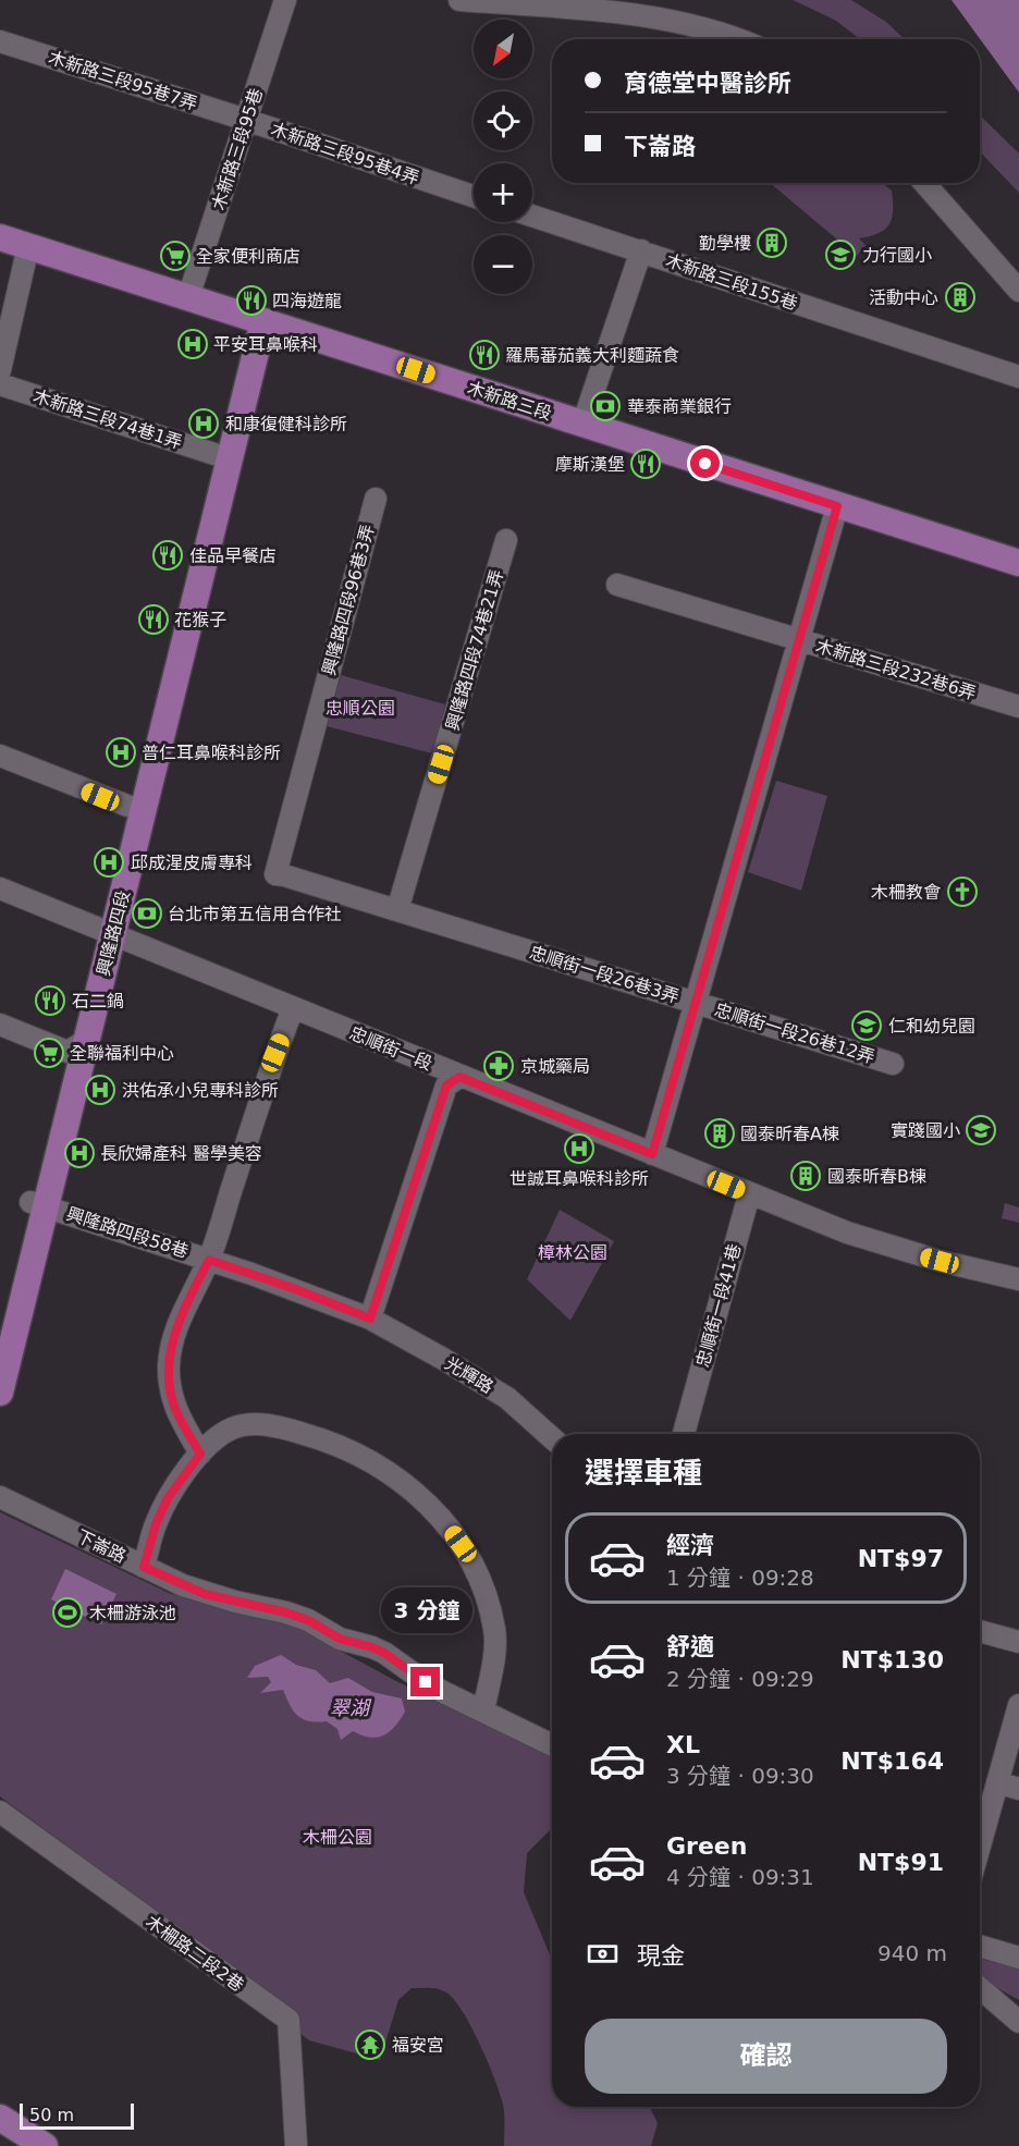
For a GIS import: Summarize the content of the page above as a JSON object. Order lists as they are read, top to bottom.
{
  "streets": {
    "main road": ["木新路三段", "興隆路四段"],
    "street": [
      "木新路三段95巷7弄",
      "木新路三段95巷",
      "木新路三段95巷4弄",
      "木新路三段155巷",
      "木新路三段74巷1弄",
      "興隆路四段96巷3弄",
      "興隆路四段74巷21弄",
      "木新路三段232巷6弄",
      "忠順街一段26巷3弄",
      "忠順街一段26巷12弄",
      "忠順街一段",
      "興隆路四段58巷",
      "忠順街一段41巷",
      "光輝路",
      "下崙路",
      "木柵路二段2巷"
    ]
  },
  "crossings": [
    ["木新路三段95巷7弄", "木新路三段95巷"],
    ["木新路三段95巷7弄", "木新路三段95巷4弄"],
    ["木新路三段95巷", "木新路三段95巷4弄"],
    ["木新路三段95巷", "木新路三段"],
    ["木新路三段155巷", "木新路三段"],
    ["木新路三段", "興隆路四段"],
    ["木新路三段74巷1弄", "興隆路四段"],
    ["興隆路四段96巷3弄", "忠順街一段26巷3弄"],
    ["興隆路四段74巷21弄", "忠順街一段26巷3弄"],
    ["興隆路四段", "忠順街一段"],
    ["興隆路四段", "興隆路四段58巷"],
    ["忠順街一段26巷3弄", "忠順街一段26巷12弄"],
    ["忠順街一段", "忠順街一段41巷"],
    ["興隆路四段58巷", "光輝路"]
  ],
  "water": ["翠湖"],
  "parks": ["忠順公園", "樟林公園", "木柵公園"],
  "places": {
    "building": [
      "勤學樓",
      "活動中心",
      "國泰昕春A棟",
      "國泰昕春B棟"
    ],
    "school or university": ["力行國小", "仁和幼兒園", "實踐國小"],
    "supermarket": ["全家便利商店", "全聯福利中心"],
    "restaurant": [
      "四海遊龍",
      "羅馬蕃茄義大利麵蔬食",
      "摩斯漢堡",
      "佳品早餐店",
      "花猴子",
      "石二鍋"
    ],
    "hospital": [
      "平安耳鼻喉科",
      "和康復健科診所",
      "普仁耳鼻喉科診所",
      "邱成湦皮膚專科",
      "洪佑承小兒專科診所",
      "世誠耳鼻喉科診所",
      "長欣婦產科 醫學美容"
    ],
    "bank": ["華泰商業銀行", "台北市第五信用合作社"],
    "church": ["木柵教會"],
    "pharmacy": ["京城藥局"],
    "sports": ["木柵游泳池"],
    "temple": ["福安宮"]
  },
  "scale_bar": "50 m",
  "north": "bottom left",
  "page": {
    "map_buttons": ["+", "−"],
    "banner": ["育德堂中醫診所", "下崙路"],
    "heading": "選擇車種",
    "list": [
      {
        "name": "經濟",
        "note": "1 分鐘 · 09:28",
        "value": "NT$97"
      },
      {
        "name": "舒適",
        "note": "2 分鐘 · 09:29",
        "value": "NT$130"
      },
      {
        "name": "XL",
        "note": "3 分鐘 · 09:30",
        "value": "NT$164"
      },
      {
        "name": "Green",
        "note": "4 分鐘 · 09:31",
        "value": "NT$91"
      }
    ],
    "bubble": "3 分鐘",
    "pay": ["現金", "940 m"],
    "buttons": "確認",
    "scale": "50 m"
  }
}
